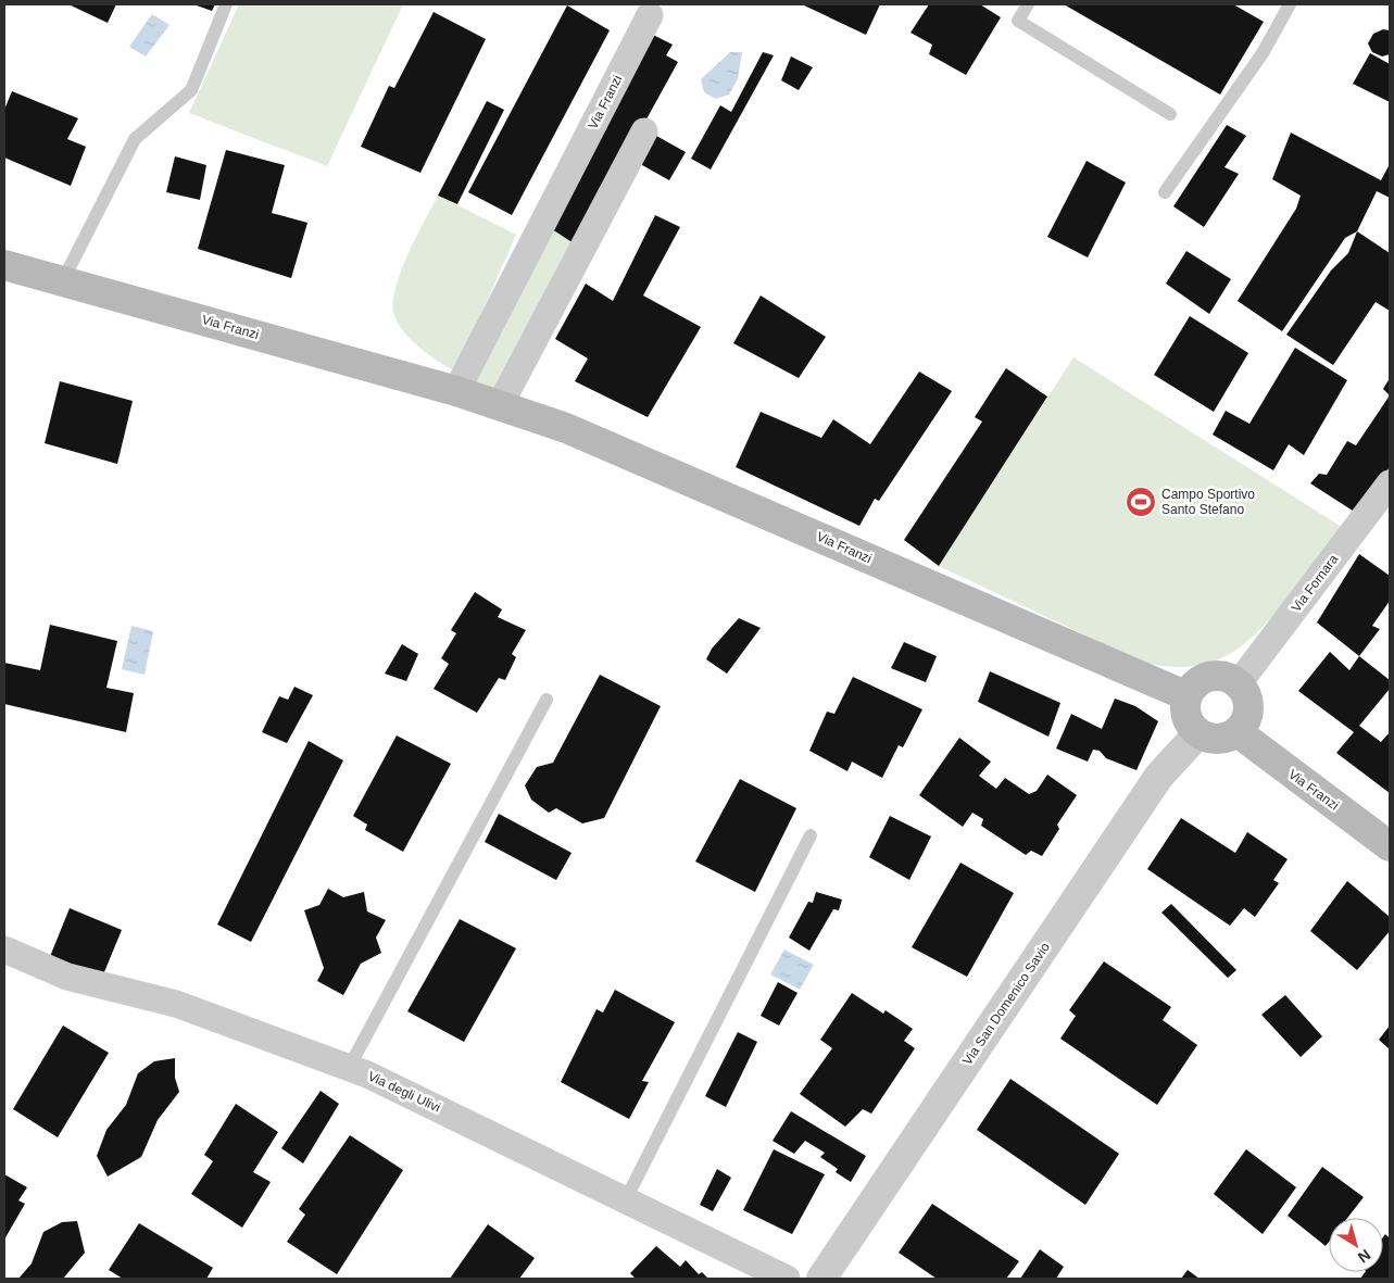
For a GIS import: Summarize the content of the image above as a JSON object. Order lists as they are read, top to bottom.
{
  "streets": {
    "main road": ["Via Franzi"],
    "street": ["Via Fornara", "Via San Domenico Savio", "Via degli Ulivi"]
  },
  "crossings": [
    ["Via Franzi", "Via Fornara"],
    ["Via Franzi", "Via San Domenico Savio"],
    ["Via Fornara", "Via San Domenico Savio"]
  ],
  "places": {
    "sports": ["Campo Sportivo Santo Stefano"]
  },
  "north": "bottom right"
}
